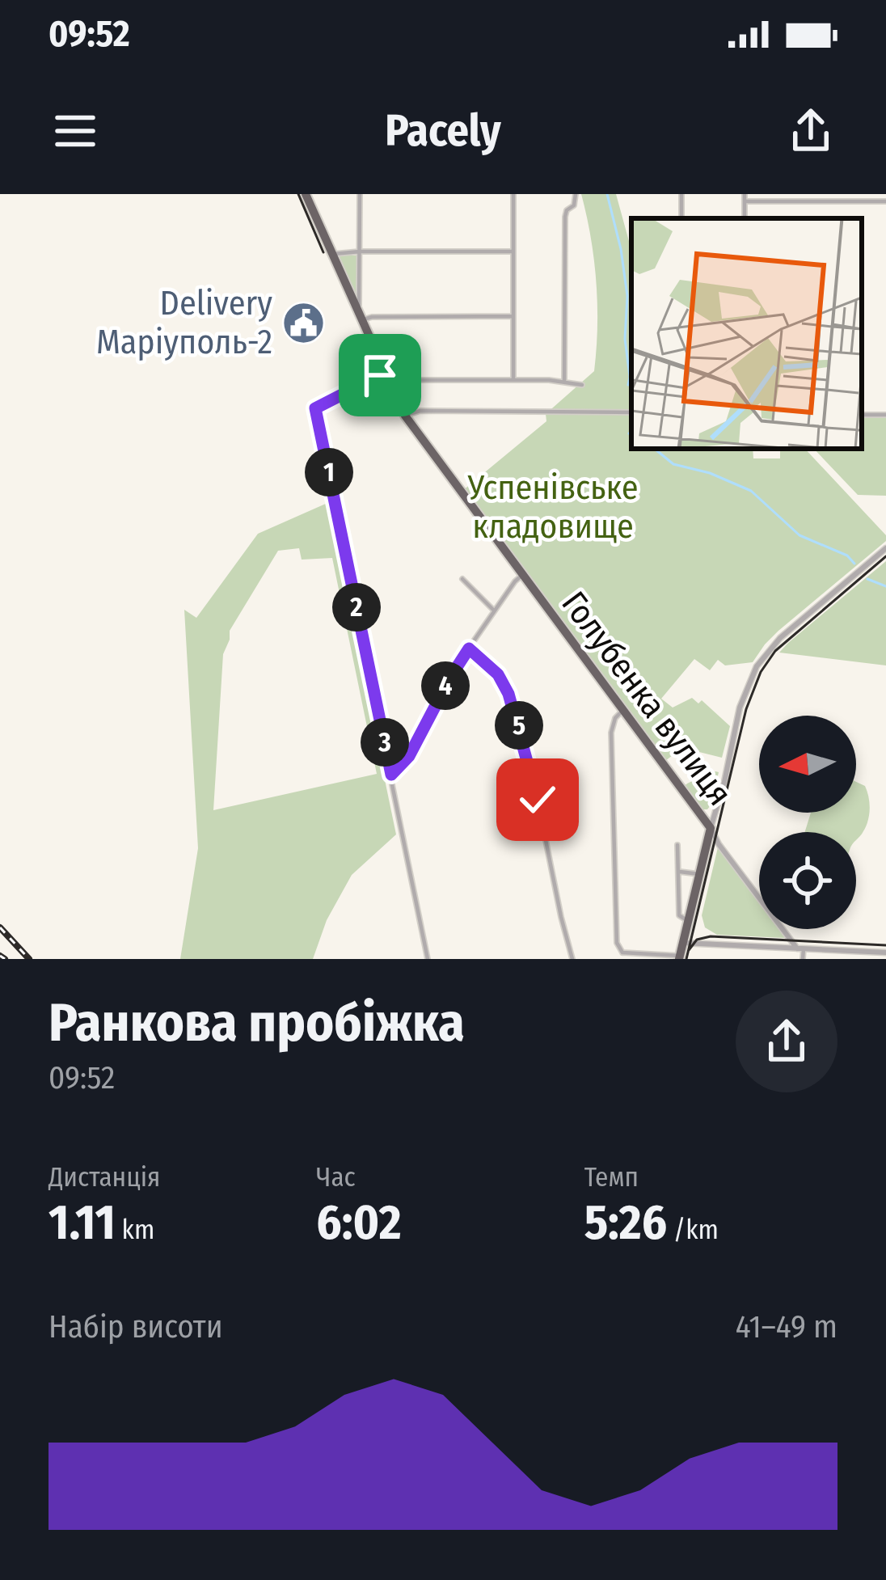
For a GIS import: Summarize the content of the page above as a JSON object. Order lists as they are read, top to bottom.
{
  "streets": {
    "highway": ["Голубенка вулиця"]
  },
  "parks": ["Успенівське кладовище"],
  "places": {
    "public building": ["Delivery Марiуполь-2"]
  },
  "north": "left",
  "page": {
    "status": "09:52",
    "header": "Pacely",
    "pins": [
      "1",
      "2",
      "4",
      "5",
      "3"
    ],
    "heading": ["Ранкова пробіжка", "09:52"],
    "stats": [
      ["Дистанція", "1.11 km"],
      ["Час", "6:02"],
      ["Темп", "5:26 /km"]
    ],
    "chart": ["Набір висоти", "41–49 m"]
  }
}
